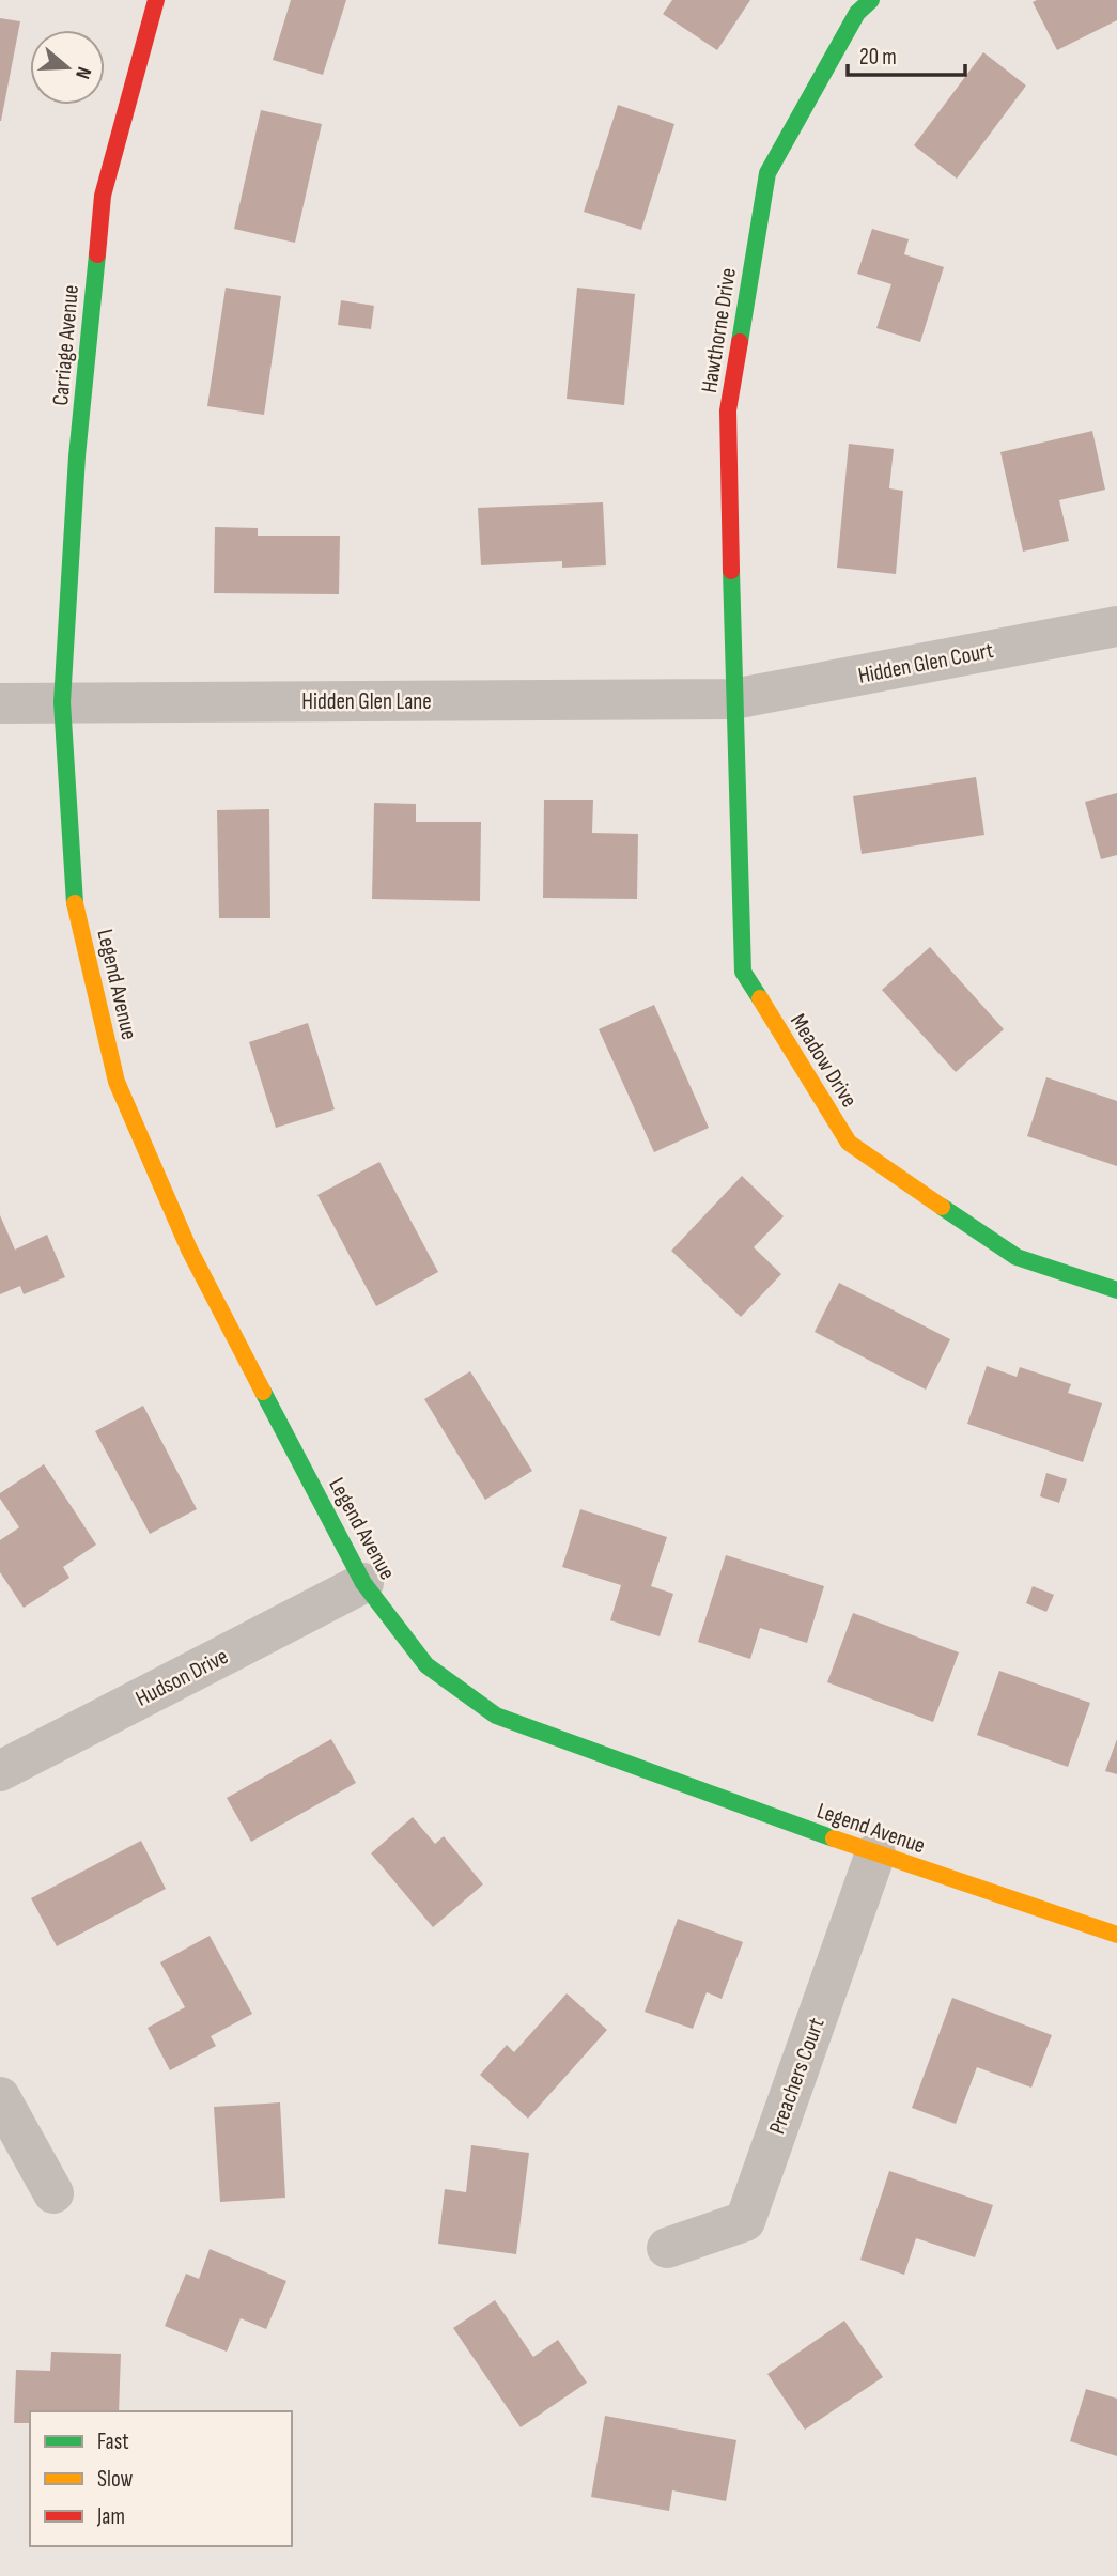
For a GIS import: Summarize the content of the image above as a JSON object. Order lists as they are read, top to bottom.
{
  "streets": {
    "street": [
      "Hawthorne Drive",
      "Carriage Avenue",
      "Hidden Glen Court",
      "Hidden Glen Lane",
      "Legend Avenue",
      "Meadow Drive",
      "Hudson Drive",
      "Preachers Court"
    ]
  },
  "crossings": [
    ["Hawthorne Drive", "Hidden Glen Court"],
    ["Hawthorne Drive", "Hidden Glen Lane"],
    ["Hawthorne Drive", "Meadow Drive"],
    ["Carriage Avenue", "Hidden Glen Lane"],
    ["Carriage Avenue", "Legend Avenue"],
    ["Hidden Glen Court", "Hidden Glen Lane"],
    ["Hidden Glen Court", "Meadow Drive"],
    ["Hidden Glen Lane", "Legend Avenue"],
    ["Hidden Glen Lane", "Meadow Drive"],
    ["Legend Avenue", "Hudson Drive"],
    ["Legend Avenue", "Preachers Court"]
  ],
  "legend": ["Fast", "Slow", "Jam"],
  "scale_bar": "20 m",
  "north": "right"
}
